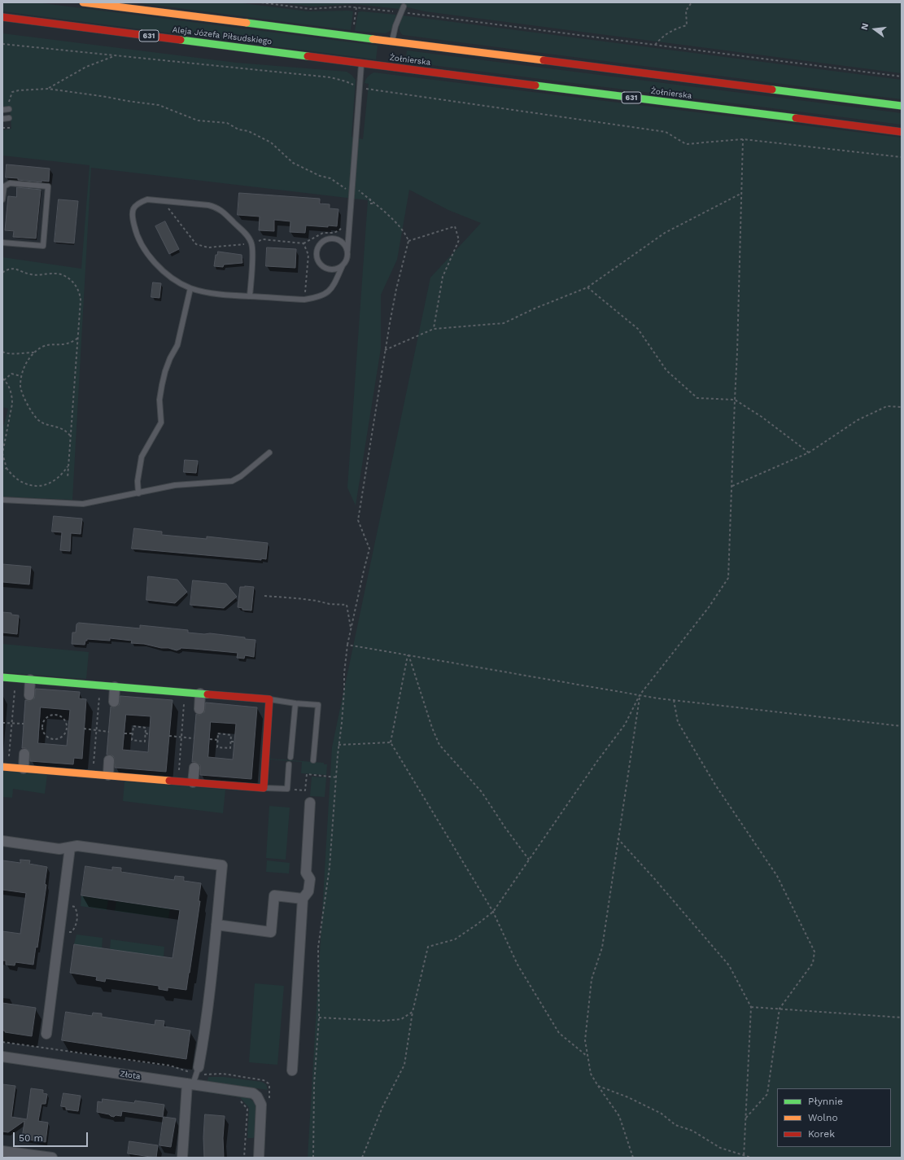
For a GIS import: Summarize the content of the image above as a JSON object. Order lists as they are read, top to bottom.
{
  "streets": {
    "main road": ["631", "Aleja Józefa Piłsudskiego", "Żołnierska"],
    "street": ["Złota"]
  },
  "crossings": [
    ["Aleja Józefa Piłsudskiego", "Żołnierska"]
  ],
  "legend": ["Płynnie", "Wolno", "Korek"],
  "scale_bar": "50 m",
  "north": "left"
}
